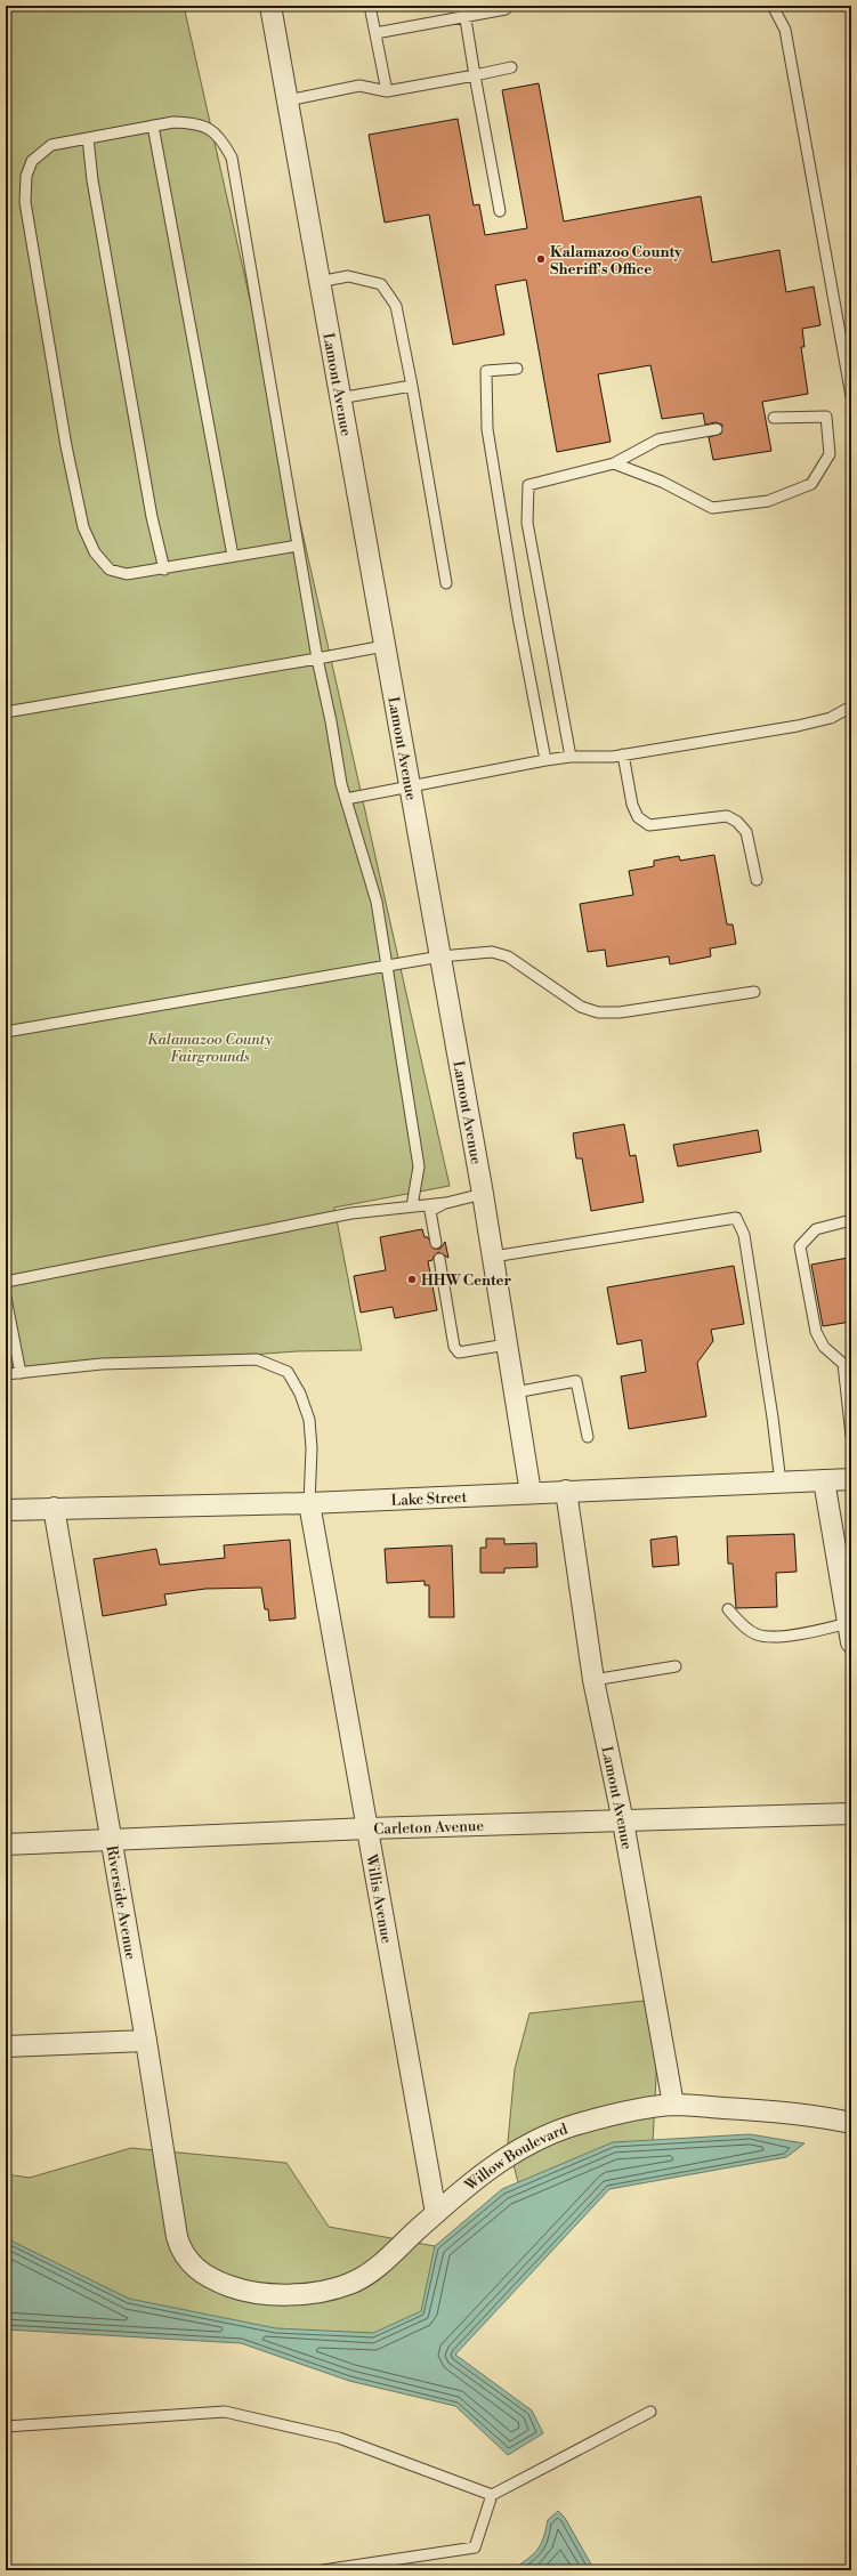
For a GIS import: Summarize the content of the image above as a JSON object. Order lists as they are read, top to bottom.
{
  "streets": {
    "street": [
      "Lamont Avenue",
      "Lake Street",
      "Carleton Avenue",
      "Willis Avenue",
      "Riverside Avenue",
      "Willow Boulevard"
    ]
  },
  "crossings": [
    ["Lamont Avenue", "Lake Street"],
    ["Lamont Avenue", "Carleton Avenue"],
    ["Lamont Avenue", "Willow Boulevard"],
    ["Lake Street", "Willis Avenue"],
    ["Lake Street", "Riverside Avenue"],
    ["Carleton Avenue", "Willis Avenue"],
    ["Carleton Avenue", "Riverside Avenue"],
    ["Willis Avenue", "Willow Boulevard"],
    ["Riverside Avenue", "Willow Boulevard"]
  ],
  "parks": ["Kalamazoo County Fairgrounds"],
  "places": ["Kalamazoo County Sheriff's Office", "HHW Center"]
}
